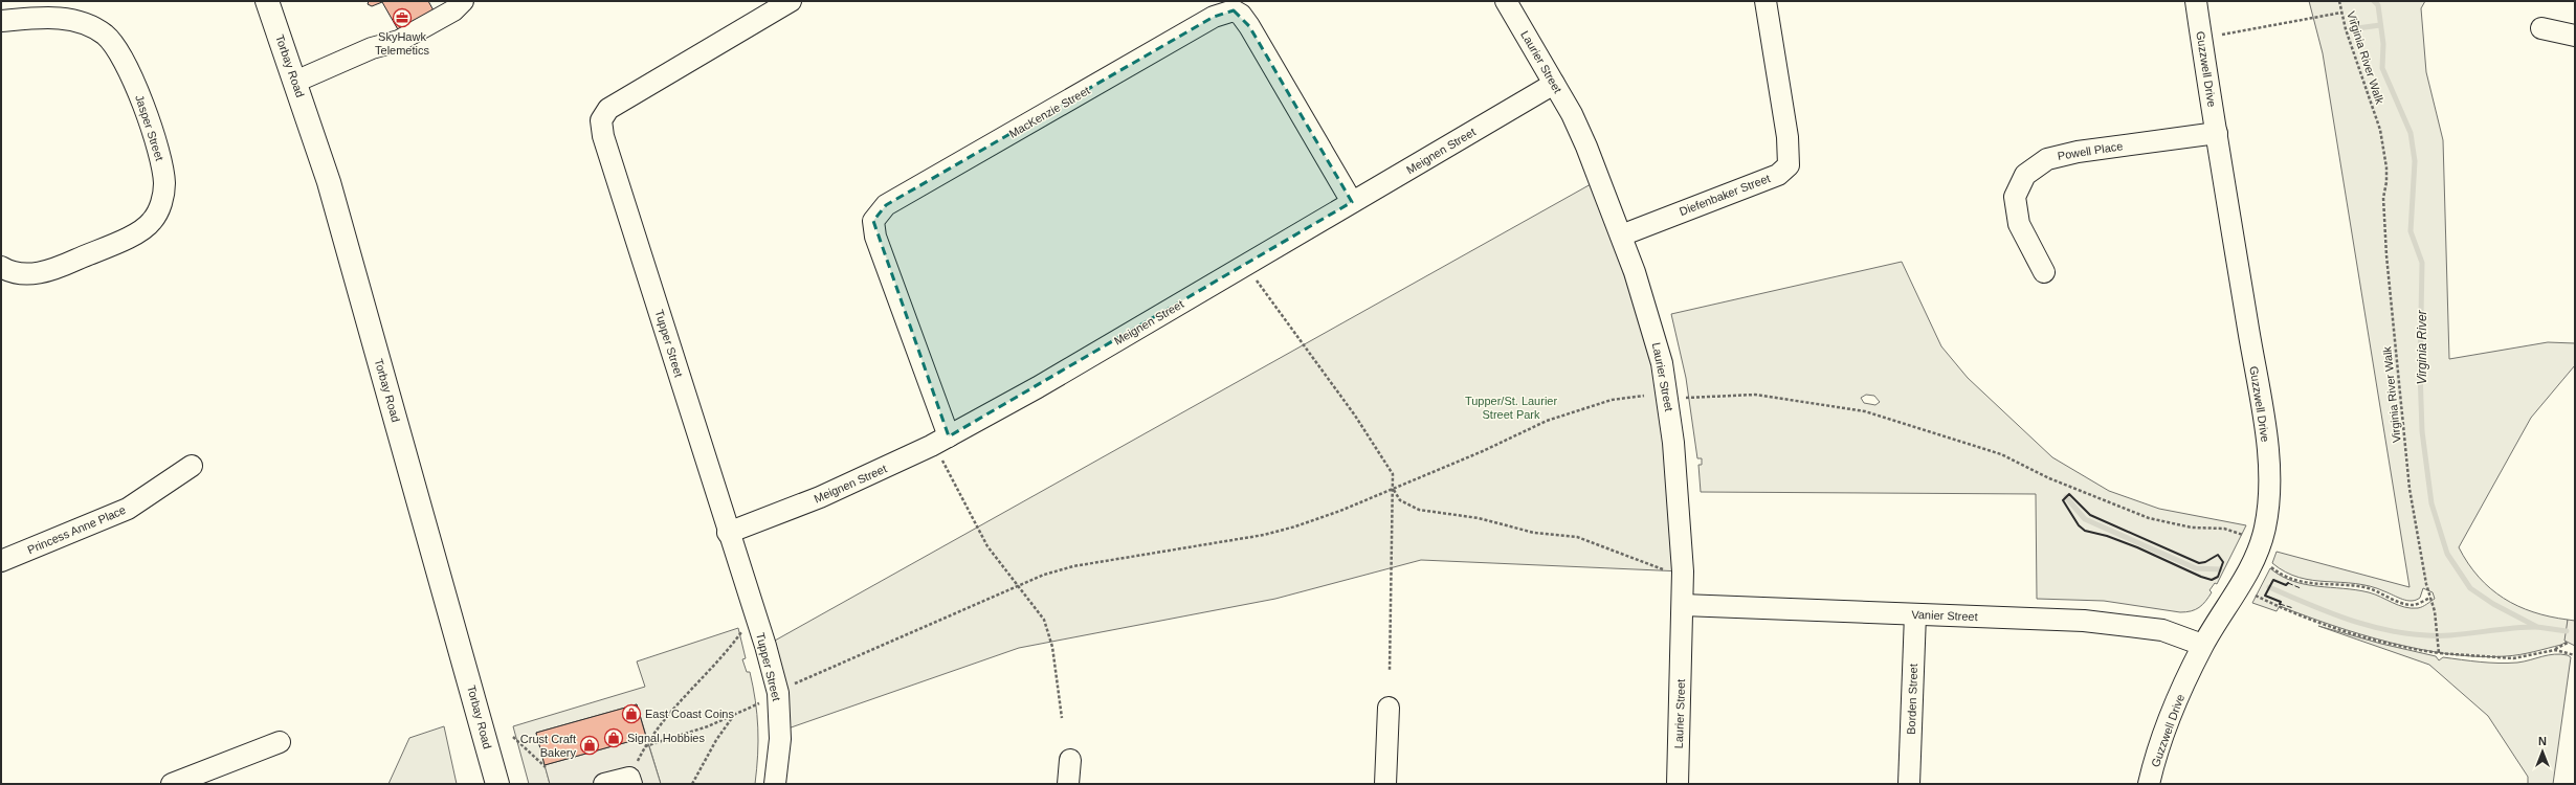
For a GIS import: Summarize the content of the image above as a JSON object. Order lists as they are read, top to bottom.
{
  "streets": {
    "main road": ["Torbay Road"],
    "street": [
      "Laurier Street",
      "Guzzwell Drive",
      "MacKenzie Street",
      "Jasper Street",
      "Meignen Street",
      "Powell Place",
      "Diefenbaker Street",
      "Tupper Street",
      "Princess Anne Place",
      "Vanier Street",
      "Borden Street"
    ],
    "path": ["Virginia River Walk"]
  },
  "crossings": [
    ["Laurier Street", "Meignen Street"],
    ["Laurier Street", "Diefenbaker Street"],
    ["Laurier Street", "Vanier Street"],
    ["Guzzwell Drive", "Powell Place"],
    ["Guzzwell Drive", "Vanier Street"],
    ["MacKenzie Street", "Meignen Street"],
    ["Meignen Street", "Tupper Street"],
    ["Vanier Street", "Borden Street"]
  ],
  "water": ["Virginia River"],
  "parks": ["Tupper/St. Laurier Street Park"],
  "places": {
    "office": ["SkyHawk Telemetics"],
    "shop": ["East Coast Coins", "Signal Hobbies", "Crust Craft Bakery"]
  },
  "north": "top"
}
